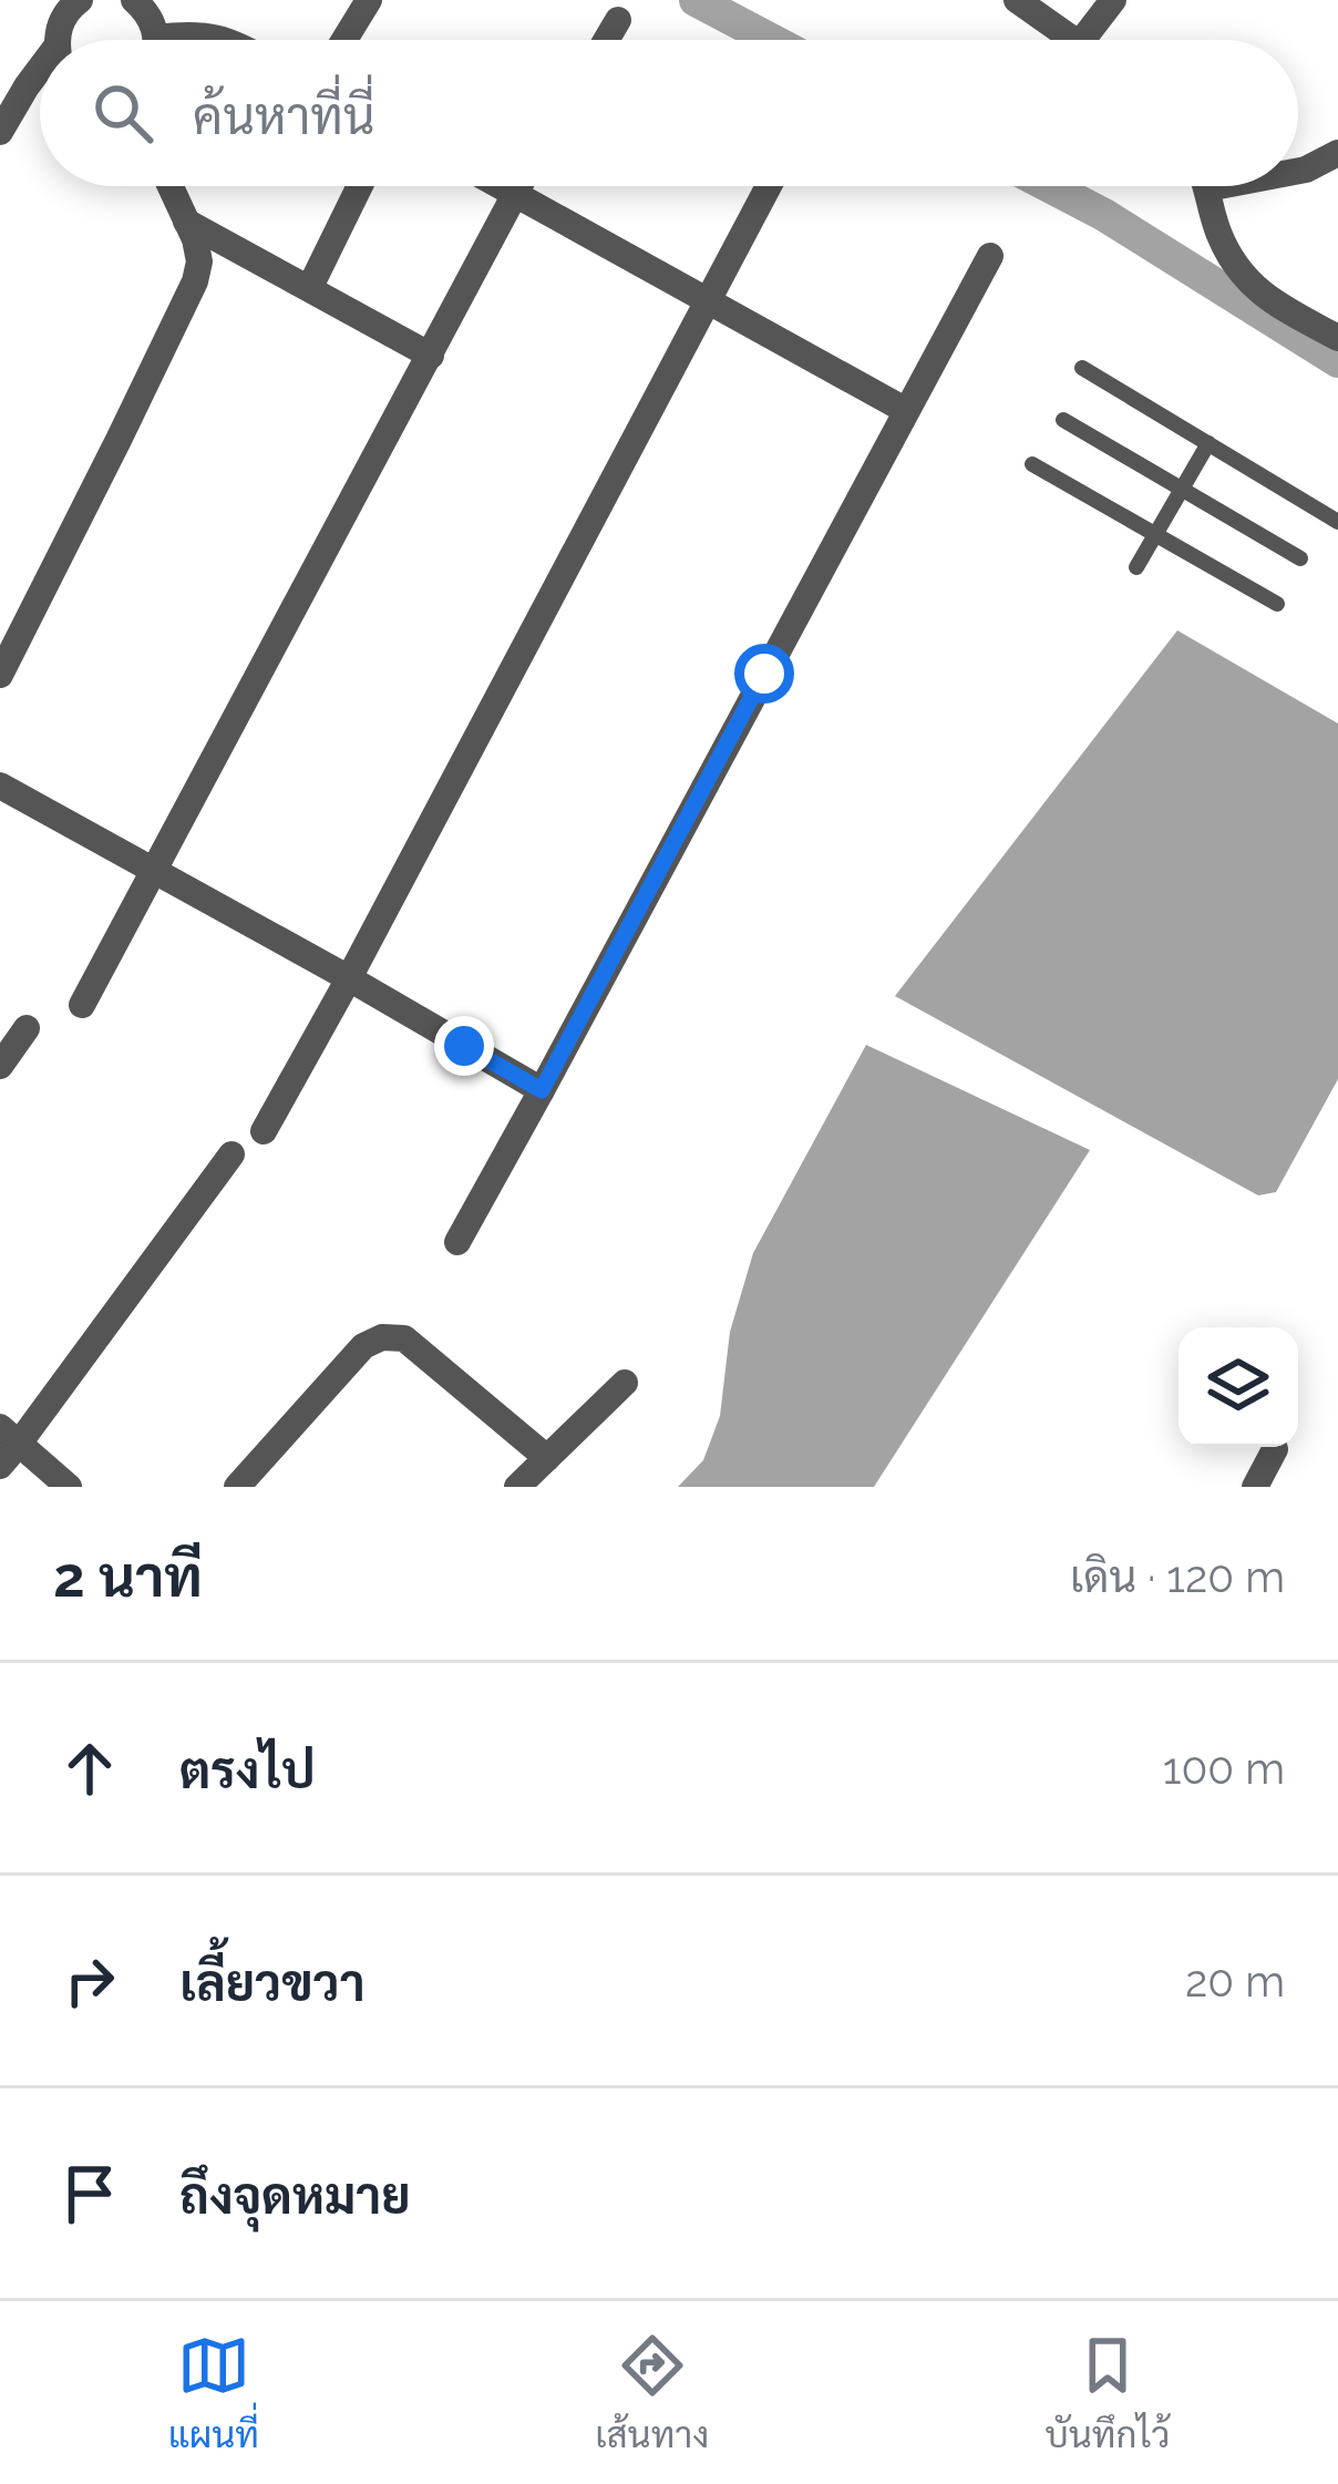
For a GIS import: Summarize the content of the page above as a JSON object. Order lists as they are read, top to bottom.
{
  "page": {
    "search": "ค้นหาที่นี่",
    "heading": ["2 นาที", "เดิน · 120 m"],
    "list": [
      ["ตรงไป", "100 m"],
      ["เลี้ยวขวา", "20 m"],
      "ถึงจุดหมาย"
    ],
    "nav": ["แผนที่", "เส้นทาง", "บันทึกไว้"]
  }
}
